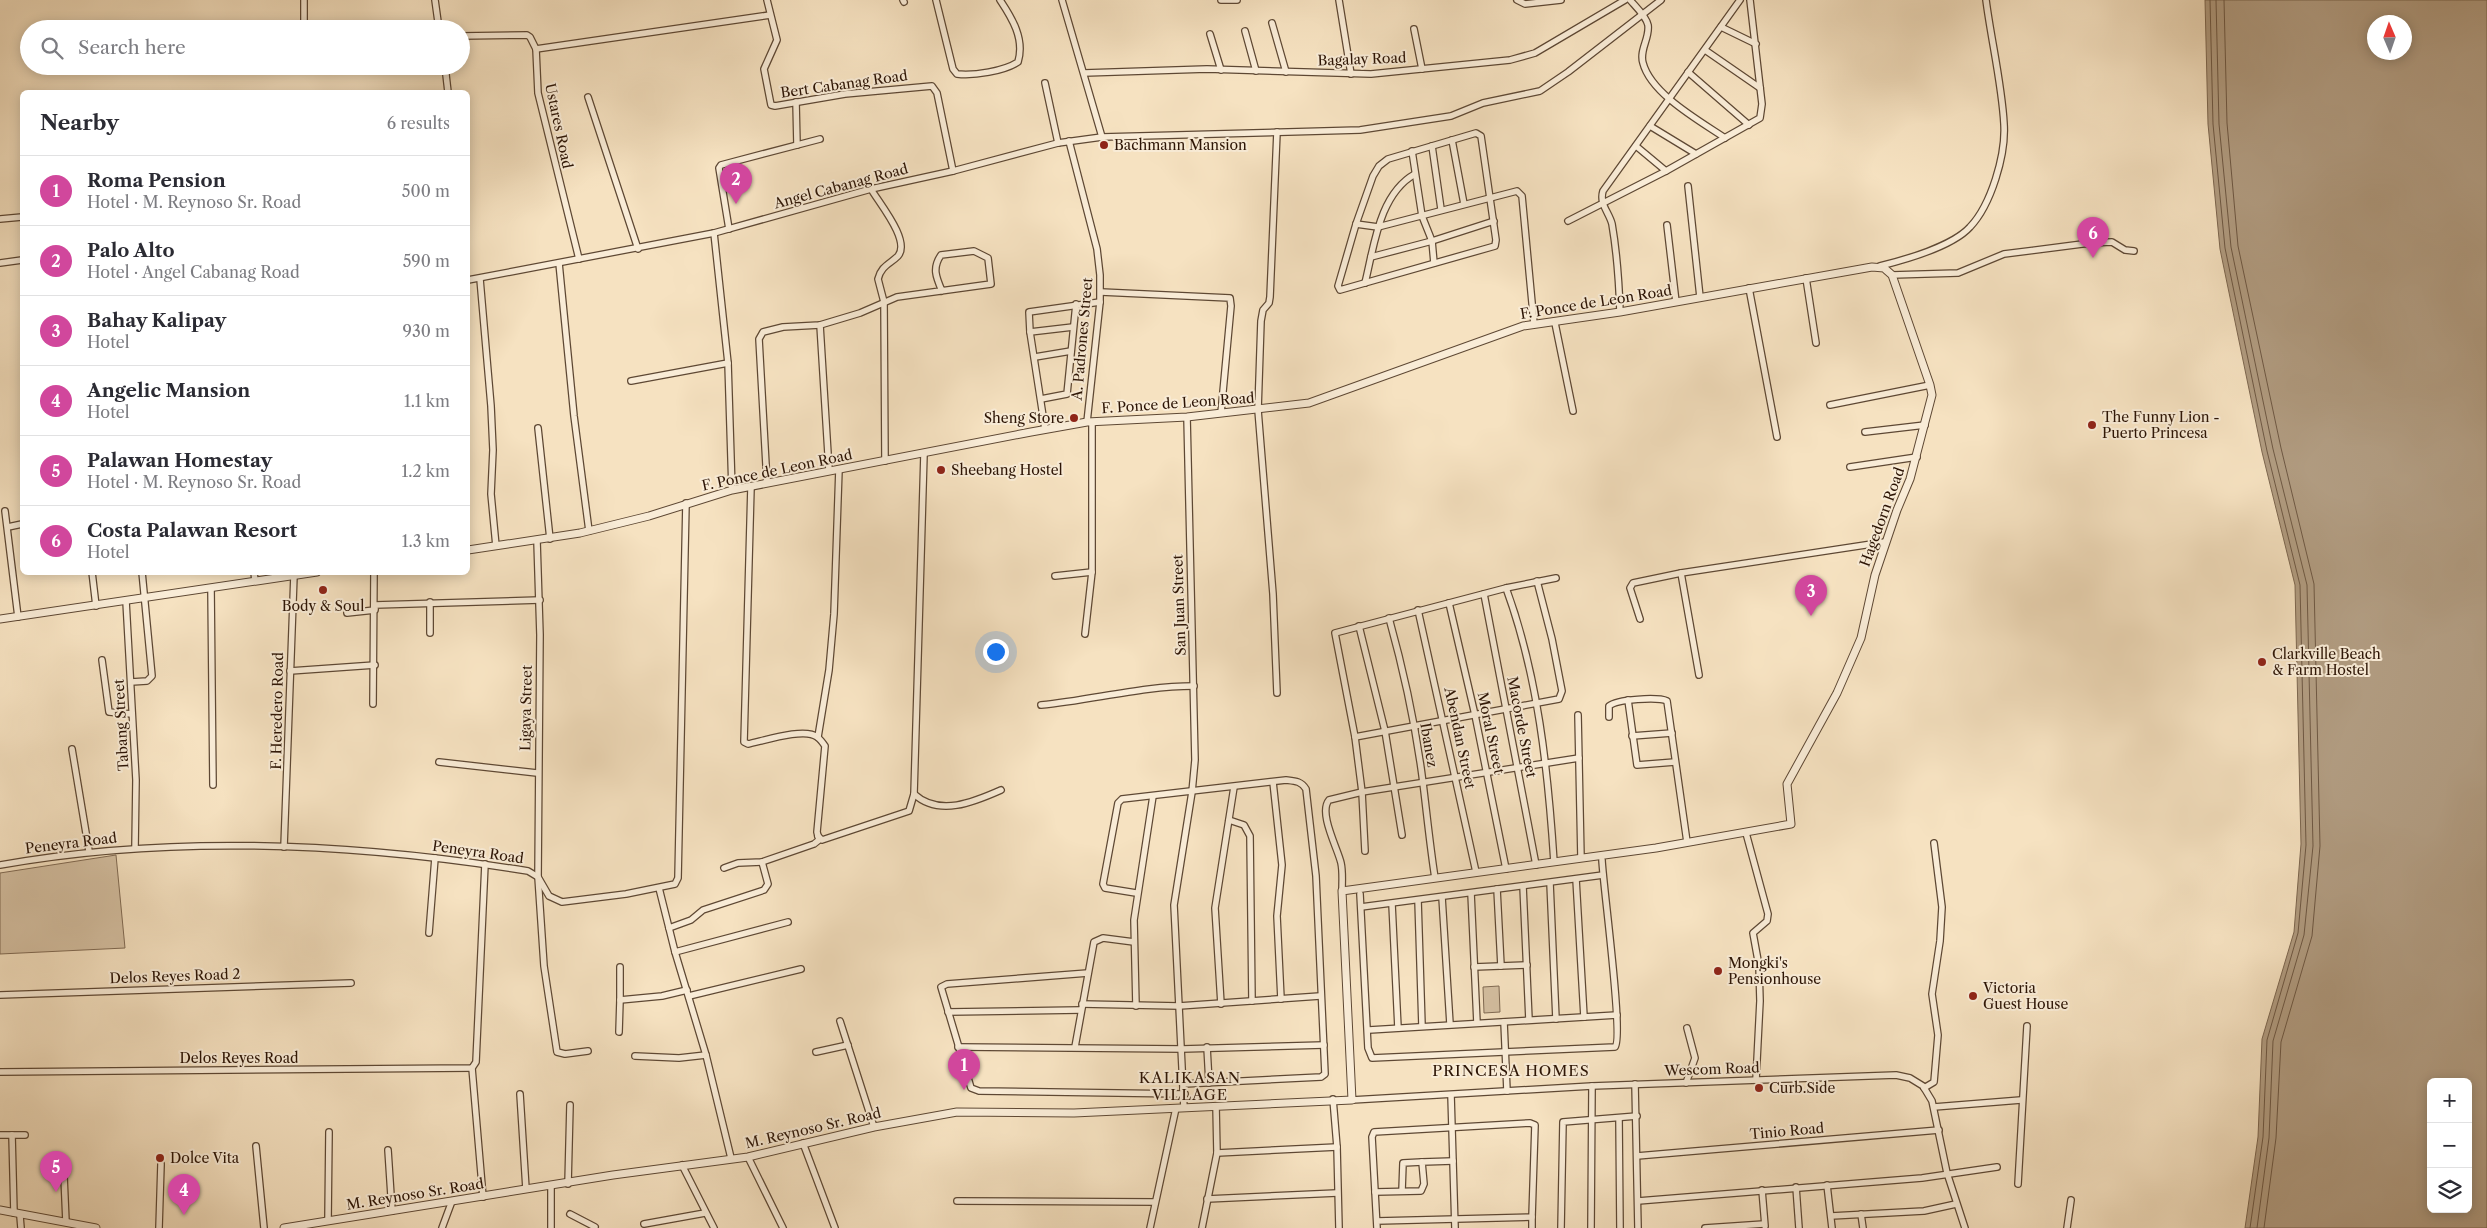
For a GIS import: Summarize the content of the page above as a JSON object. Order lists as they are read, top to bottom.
{
  "streets": {
    "street": [
      "Bagalay Road",
      "Bert Cabanag Road",
      "Ustares Road",
      "Angel Cabanag Road",
      "F. Ponce de Leon Road",
      "A. Padrones Street",
      "Hagedorn Road",
      "San Juan Street",
      "Ligaya Street",
      "F. Heredero Road",
      "Tabang Street",
      "Macorde Street",
      "Moral Street",
      "Abendan Street",
      "Ibanez",
      "Peneyra Road",
      "Delos Reyes Road 2",
      "Delos Reyes Road",
      "Wescom Road",
      "M. Reynoso Sr. Road",
      "Tinio Road"
    ]
  },
  "crossings": [
    ["Bert Cabanag Road", "Angel Cabanag Road"],
    ["Ustares Road", "Angel Cabanag Road"],
    ["Angel Cabanag Road", "A. Padrones Street"],
    ["F. Ponce de Leon Road", "A. Padrones Street"],
    ["F. Ponce de Leon Road", "Hagedorn Road"],
    ["F. Ponce de Leon Road", "San Juan Street"],
    ["F. Ponce de Leon Road", "Ligaya Street"],
    ["F. Ponce de Leon Road", "Peneyra Road"],
    ["San Juan Street", "M. Reynoso Sr. Road"],
    ["Ligaya Street", "Peneyra Road"],
    ["F. Heredero Road", "Peneyra Road"],
    ["Tabang Street", "Peneyra Road"],
    ["Wescom Road", "M. Reynoso Sr. Road"]
  ],
  "districts": ["PRINCESA HOMES", "KALIKASAN VILLAGE"],
  "places": [
    "Bachmann Mansion",
    "Sheng Store",
    "The Funny Lion - Puerto Princesa",
    "Sheebang Hostel",
    "Body & Soul",
    "Clarkville Beach & Farm Hostel",
    "Mongki's Pensionhouse",
    "Victoria Guest House",
    "Curb.Side",
    "Dolce Vita"
  ],
  "north": "top",
  "page": {
    "search": "Search here",
    "heading": ["Nearby", "6 results"],
    "list": [
      {
        "mark": "1",
        "name": "Roma Pension",
        "note": "Hotel · M. Reynoso Sr. Road",
        "value": "500 m"
      },
      {
        "mark": "2",
        "name": "Palo Alto",
        "note": "Hotel · Angel Cabanag Road",
        "value": "590 m"
      },
      {
        "mark": "3",
        "name": "Bahay Kalipay",
        "note": "Hotel",
        "value": "930 m"
      },
      {
        "mark": "4",
        "name": "Angelic Mansion",
        "note": "Hotel",
        "value": "1.1 km"
      },
      {
        "mark": "5",
        "name": "Palawan Homestay",
        "note": "Hotel · M. Reynoso Sr. Road",
        "value": "1.2 km"
      },
      {
        "mark": "6",
        "name": "Costa Palawan Resort",
        "note": "Hotel",
        "value": "1.3 km"
      }
    ],
    "pins": [
      "2",
      "6",
      "3",
      "1",
      "5",
      "4"
    ],
    "map_buttons": ["+", "−"]
  }
}
